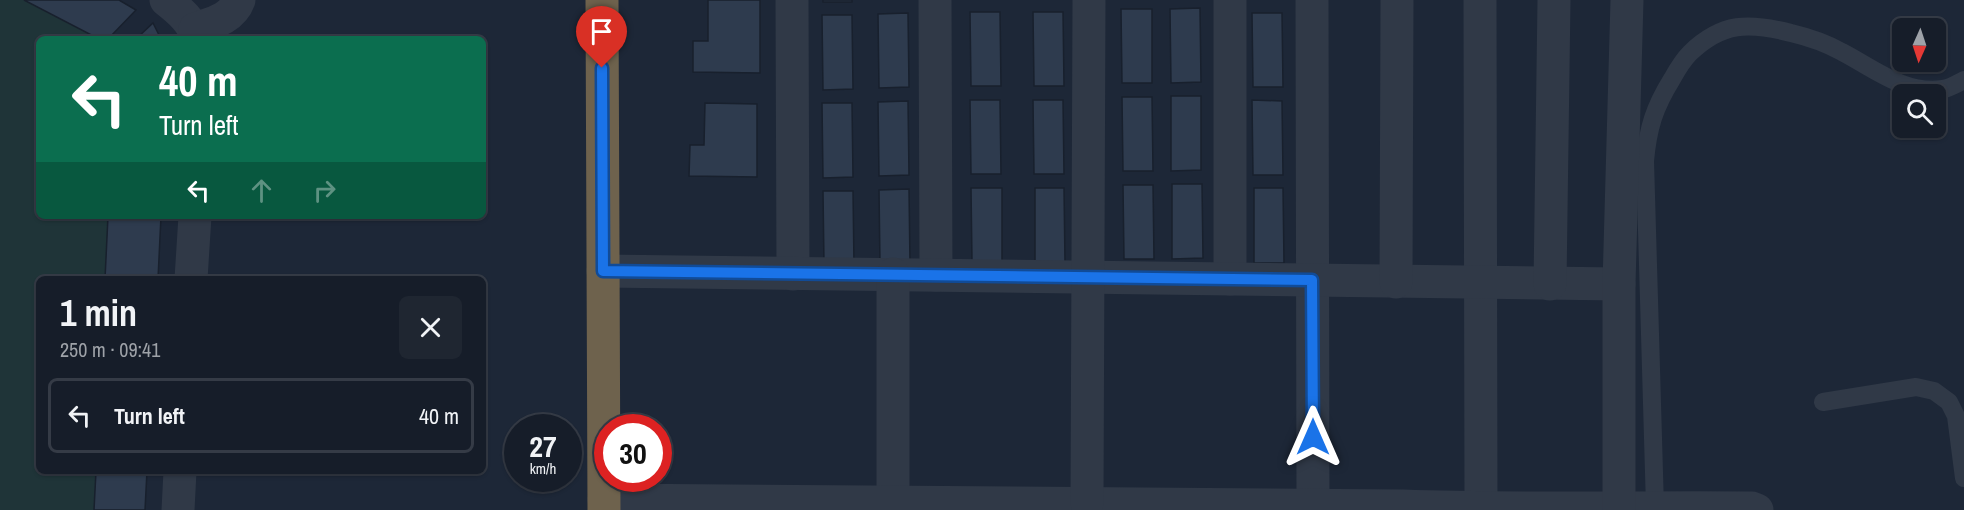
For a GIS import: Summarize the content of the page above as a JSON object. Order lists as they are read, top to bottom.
{
  "north": "bottom",
  "page": {
    "turn": ["40 m", "Turn left"],
    "heading": ["1 min", "250 m · 09:41"],
    "list": [
      {
        "name": "Turn left",
        "value": "40 m"
      }
    ],
    "speed": "27 km/h",
    "limit": "30"
  }
}
